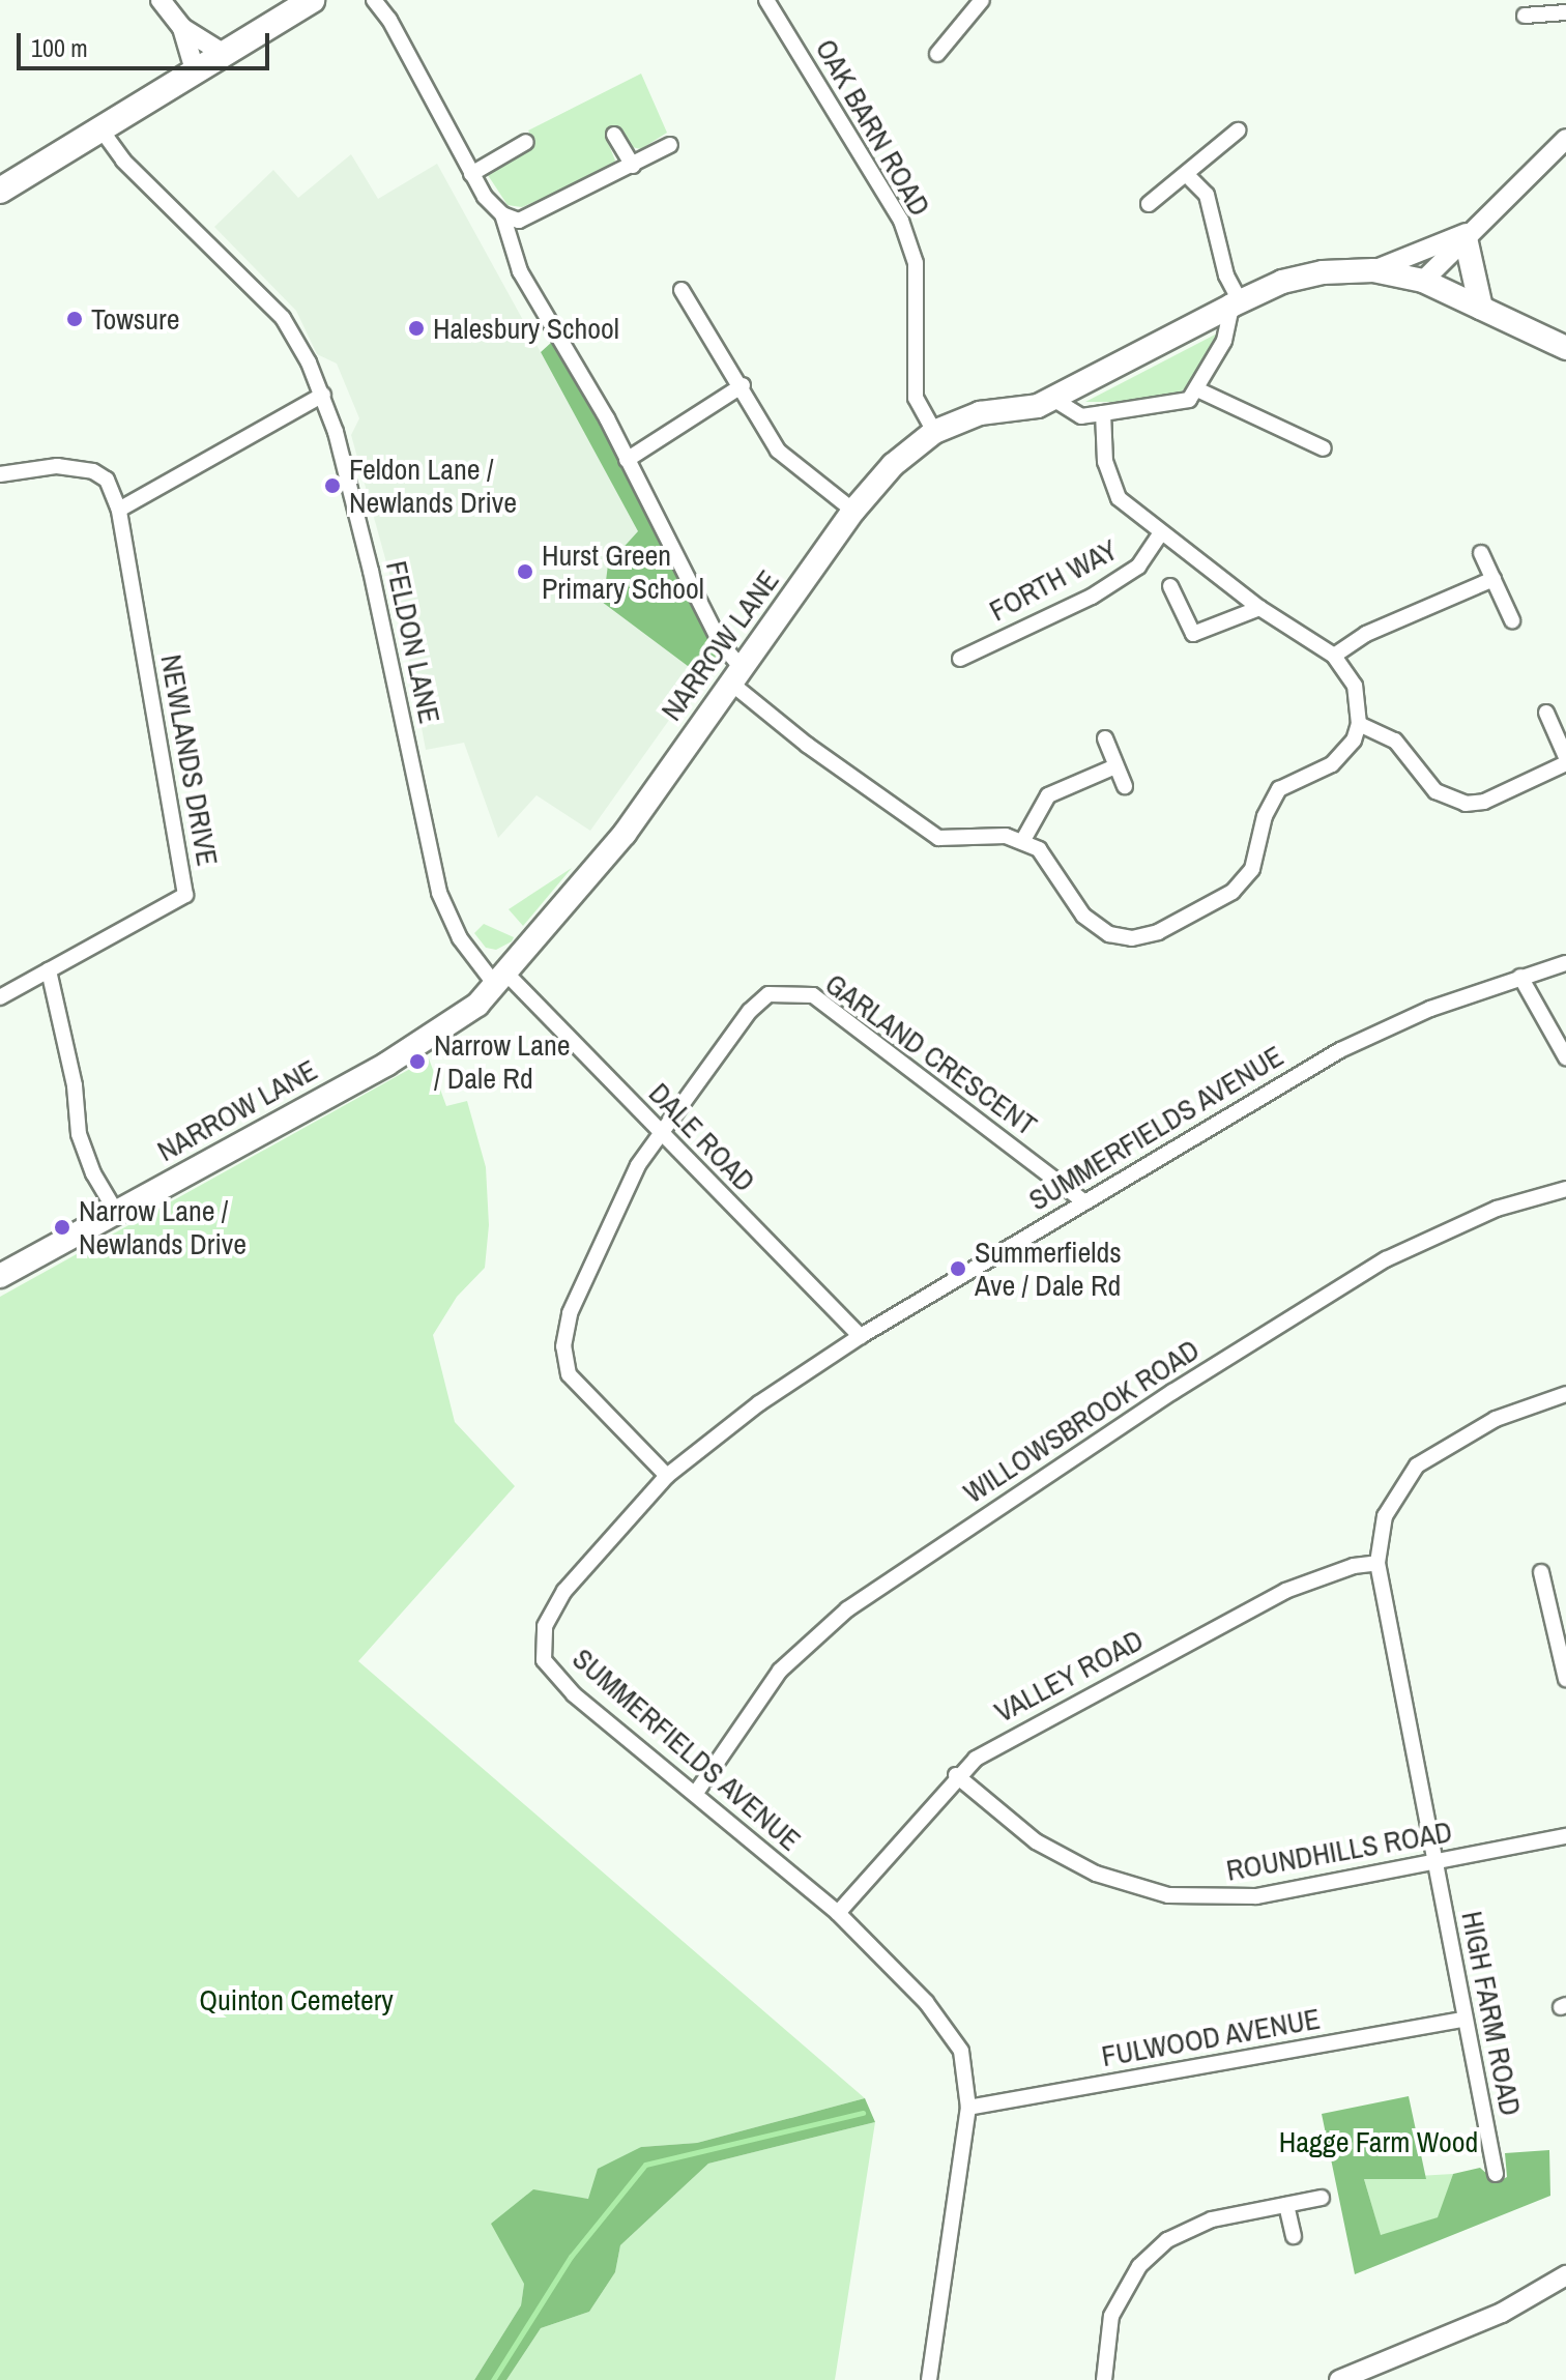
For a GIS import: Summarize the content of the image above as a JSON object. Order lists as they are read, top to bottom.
{
  "streets": {
    "main road": ["NARROW LANE"],
    "street": [
      "OAK BARN ROAD",
      "FORTH WAY",
      "FELDON LANE",
      "NEWLANDS DRIVE",
      "GARLAND CRESCENT",
      "SUMMERFIELDS AVENUE",
      "DALE ROAD",
      "WILLOWSBROOK ROAD",
      "VALLEY ROAD",
      "ROUNDHILLS ROAD",
      "HIGH FARM ROAD",
      "FULWOOD AVENUE"
    ]
  },
  "crossings": [
    ["OAK BARN ROAD", "NARROW LANE"],
    ["FELDON LANE", "NARROW LANE"],
    ["FELDON LANE", "DALE ROAD"],
    ["NARROW LANE", "DALE ROAD"],
    ["GARLAND CRESCENT", "SUMMERFIELDS AVENUE"],
    ["GARLAND CRESCENT", "DALE ROAD"],
    ["SUMMERFIELDS AVENUE", "DALE ROAD"],
    ["SUMMERFIELDS AVENUE", "WILLOWSBROOK ROAD"],
    ["SUMMERFIELDS AVENUE", "VALLEY ROAD"],
    ["SUMMERFIELDS AVENUE", "FULWOOD AVENUE"],
    ["VALLEY ROAD", "ROUNDHILLS ROAD"],
    ["VALLEY ROAD", "HIGH FARM ROAD"],
    ["ROUNDHILLS ROAD", "HIGH FARM ROAD"],
    ["HIGH FARM ROAD", "FULWOOD AVENUE"]
  ],
  "parks": ["Quinton Cemetery", "Hagge Farm Wood"],
  "places": [
    "Towsure",
    "Halesbury School",
    "Feldon Lane / Newlands Drive",
    "Hurst Green Primary School",
    "Narrow Lane / Dale Rd",
    "Narrow Lane / Newlands Drive",
    "Summerfields Ave / Dale Rd"
  ],
  "scale_bar": "100 m"
}
